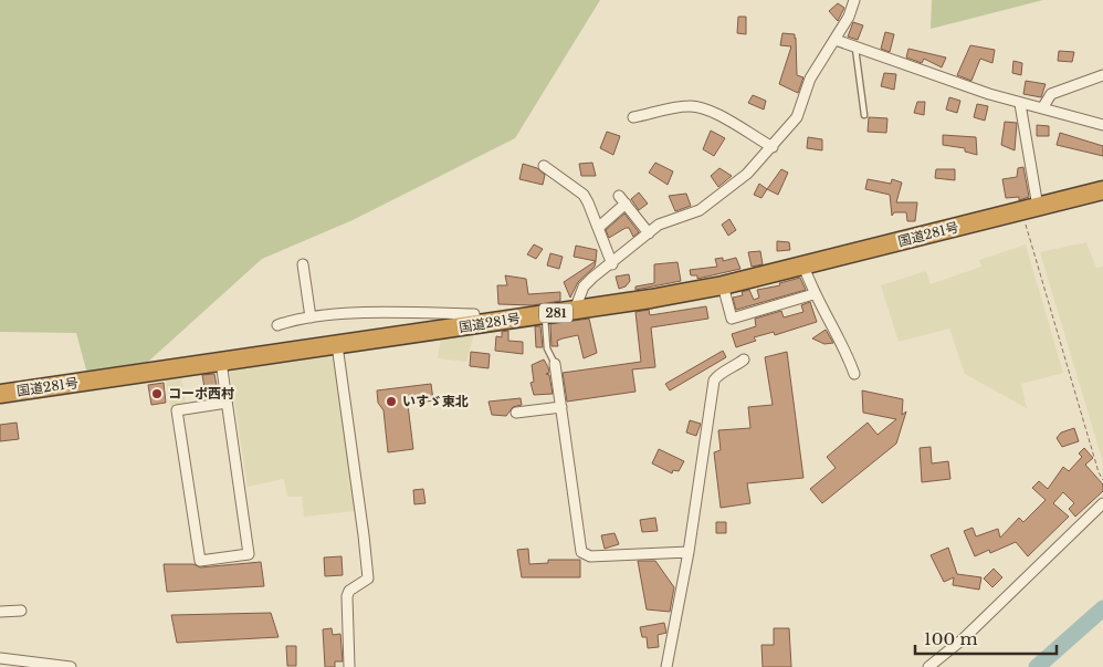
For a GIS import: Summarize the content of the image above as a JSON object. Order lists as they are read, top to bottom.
{
  "streets": {
    "highway": ["国道281号", "281"]
  },
  "places": ["コーポ西村", "いすゞ東北"],
  "scale_bar": "100 m"
}
